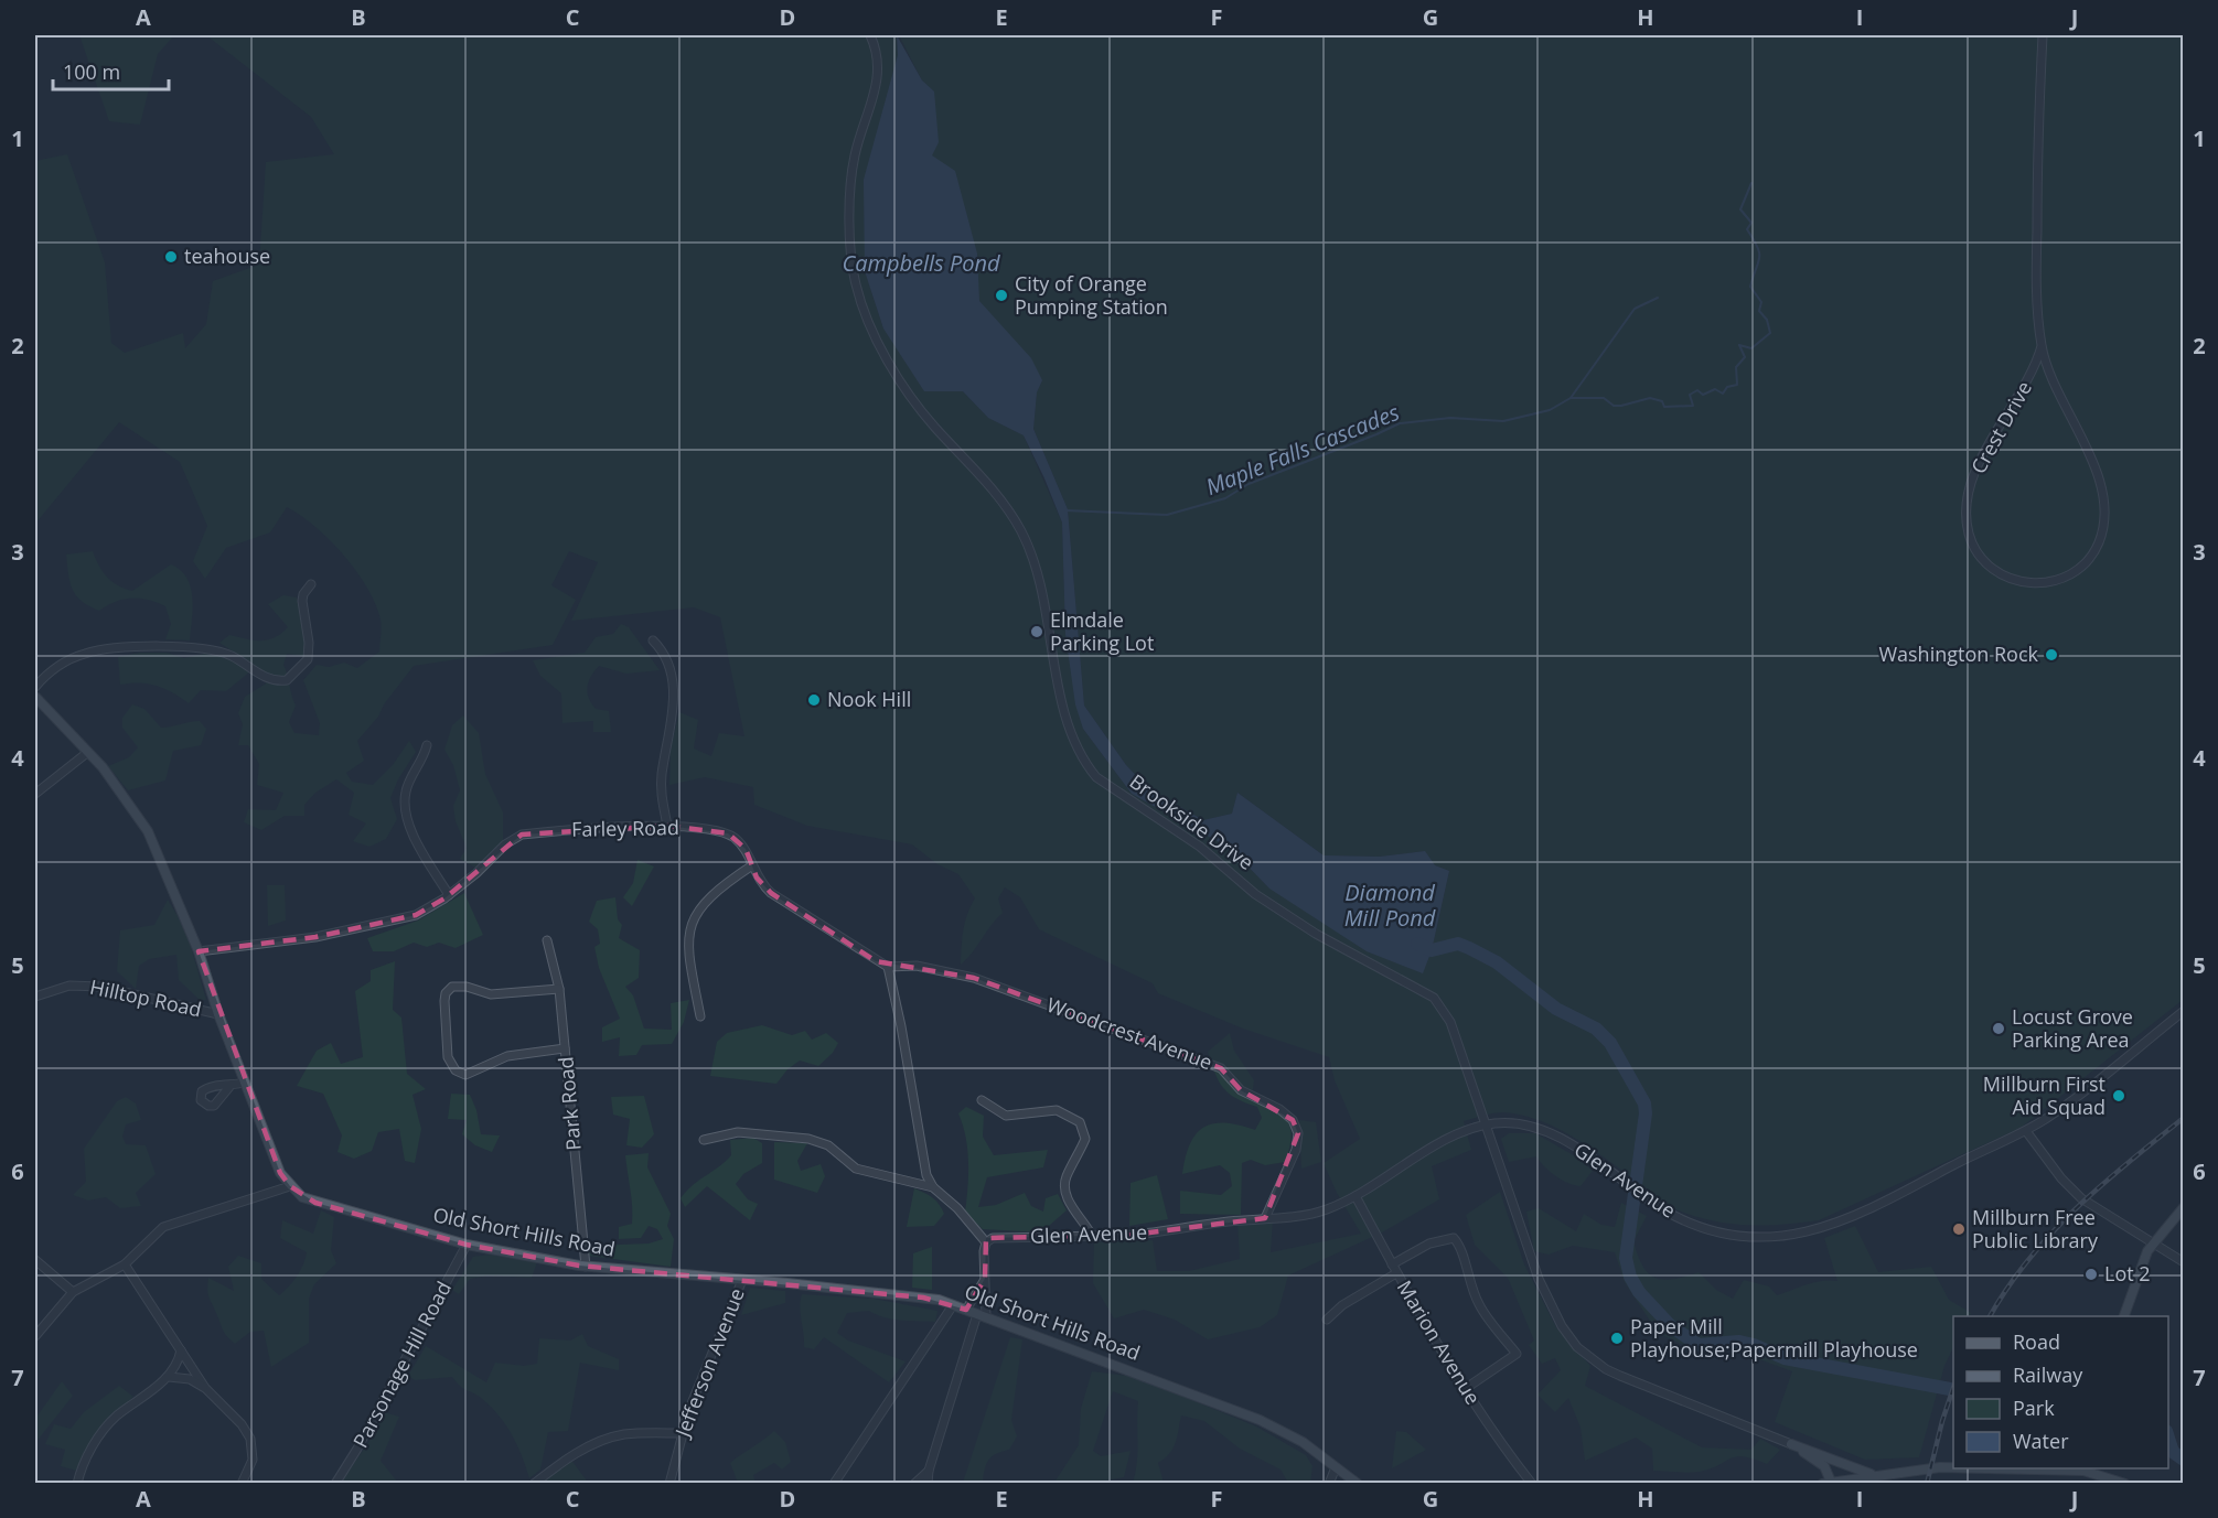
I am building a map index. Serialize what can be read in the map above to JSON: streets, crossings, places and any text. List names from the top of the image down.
{
  "streets": {
    "main road": ["Brookside Drive", "Old Short Hills Road"],
    "street": [
      "Crest Drive",
      "Farley Road",
      "Hilltop Road",
      "Woodcrest Avenue",
      "Park Road",
      "Glen Avenue",
      "Marion Avenue",
      "Jefferson Avenue",
      "Parsonage Hill Road"
    ]
  },
  "crossings": [
    ["Brookside Drive", "Glen Avenue"],
    ["Farley Road", "Woodcrest Avenue"],
    ["Woodcrest Avenue", "Glen Avenue"],
    ["Park Road", "Old Short Hills Road"],
    ["Glen Avenue", "Marion Avenue"],
    ["Old Short Hills Road", "Jefferson Avenue"],
    ["Old Short Hills Road", "Parsonage Hill Road"]
  ],
  "water": ["Campbells Pond", "Maple Falls Cascades", "Diamond Mill Pond"],
  "places": [
    "teahouse",
    "City of Orange Pumping Station",
    "Elmdale Parking Lot",
    "Washington Rock",
    "Nook Hill",
    "Locust Grove Parking Area",
    "Millburn First Aid Squad",
    "Millburn Free Public Library",
    "Lot 2",
    "Paper Mill Playhouse;Papermill Playhouse"
  ],
  "legend": [
    "Road",
    "Railway",
    "Park",
    "Water"
  ],
  "scale_bar": "100 m",
  "grid": {
    "columns": [
      "A",
      "B",
      "C",
      "D",
      "E",
      "F",
      "G",
      "H",
      "I",
      "J"
    ],
    "rows": [
      "1",
      "2",
      "3",
      "4",
      "5",
      "6",
      "7"
    ]
  }
}
